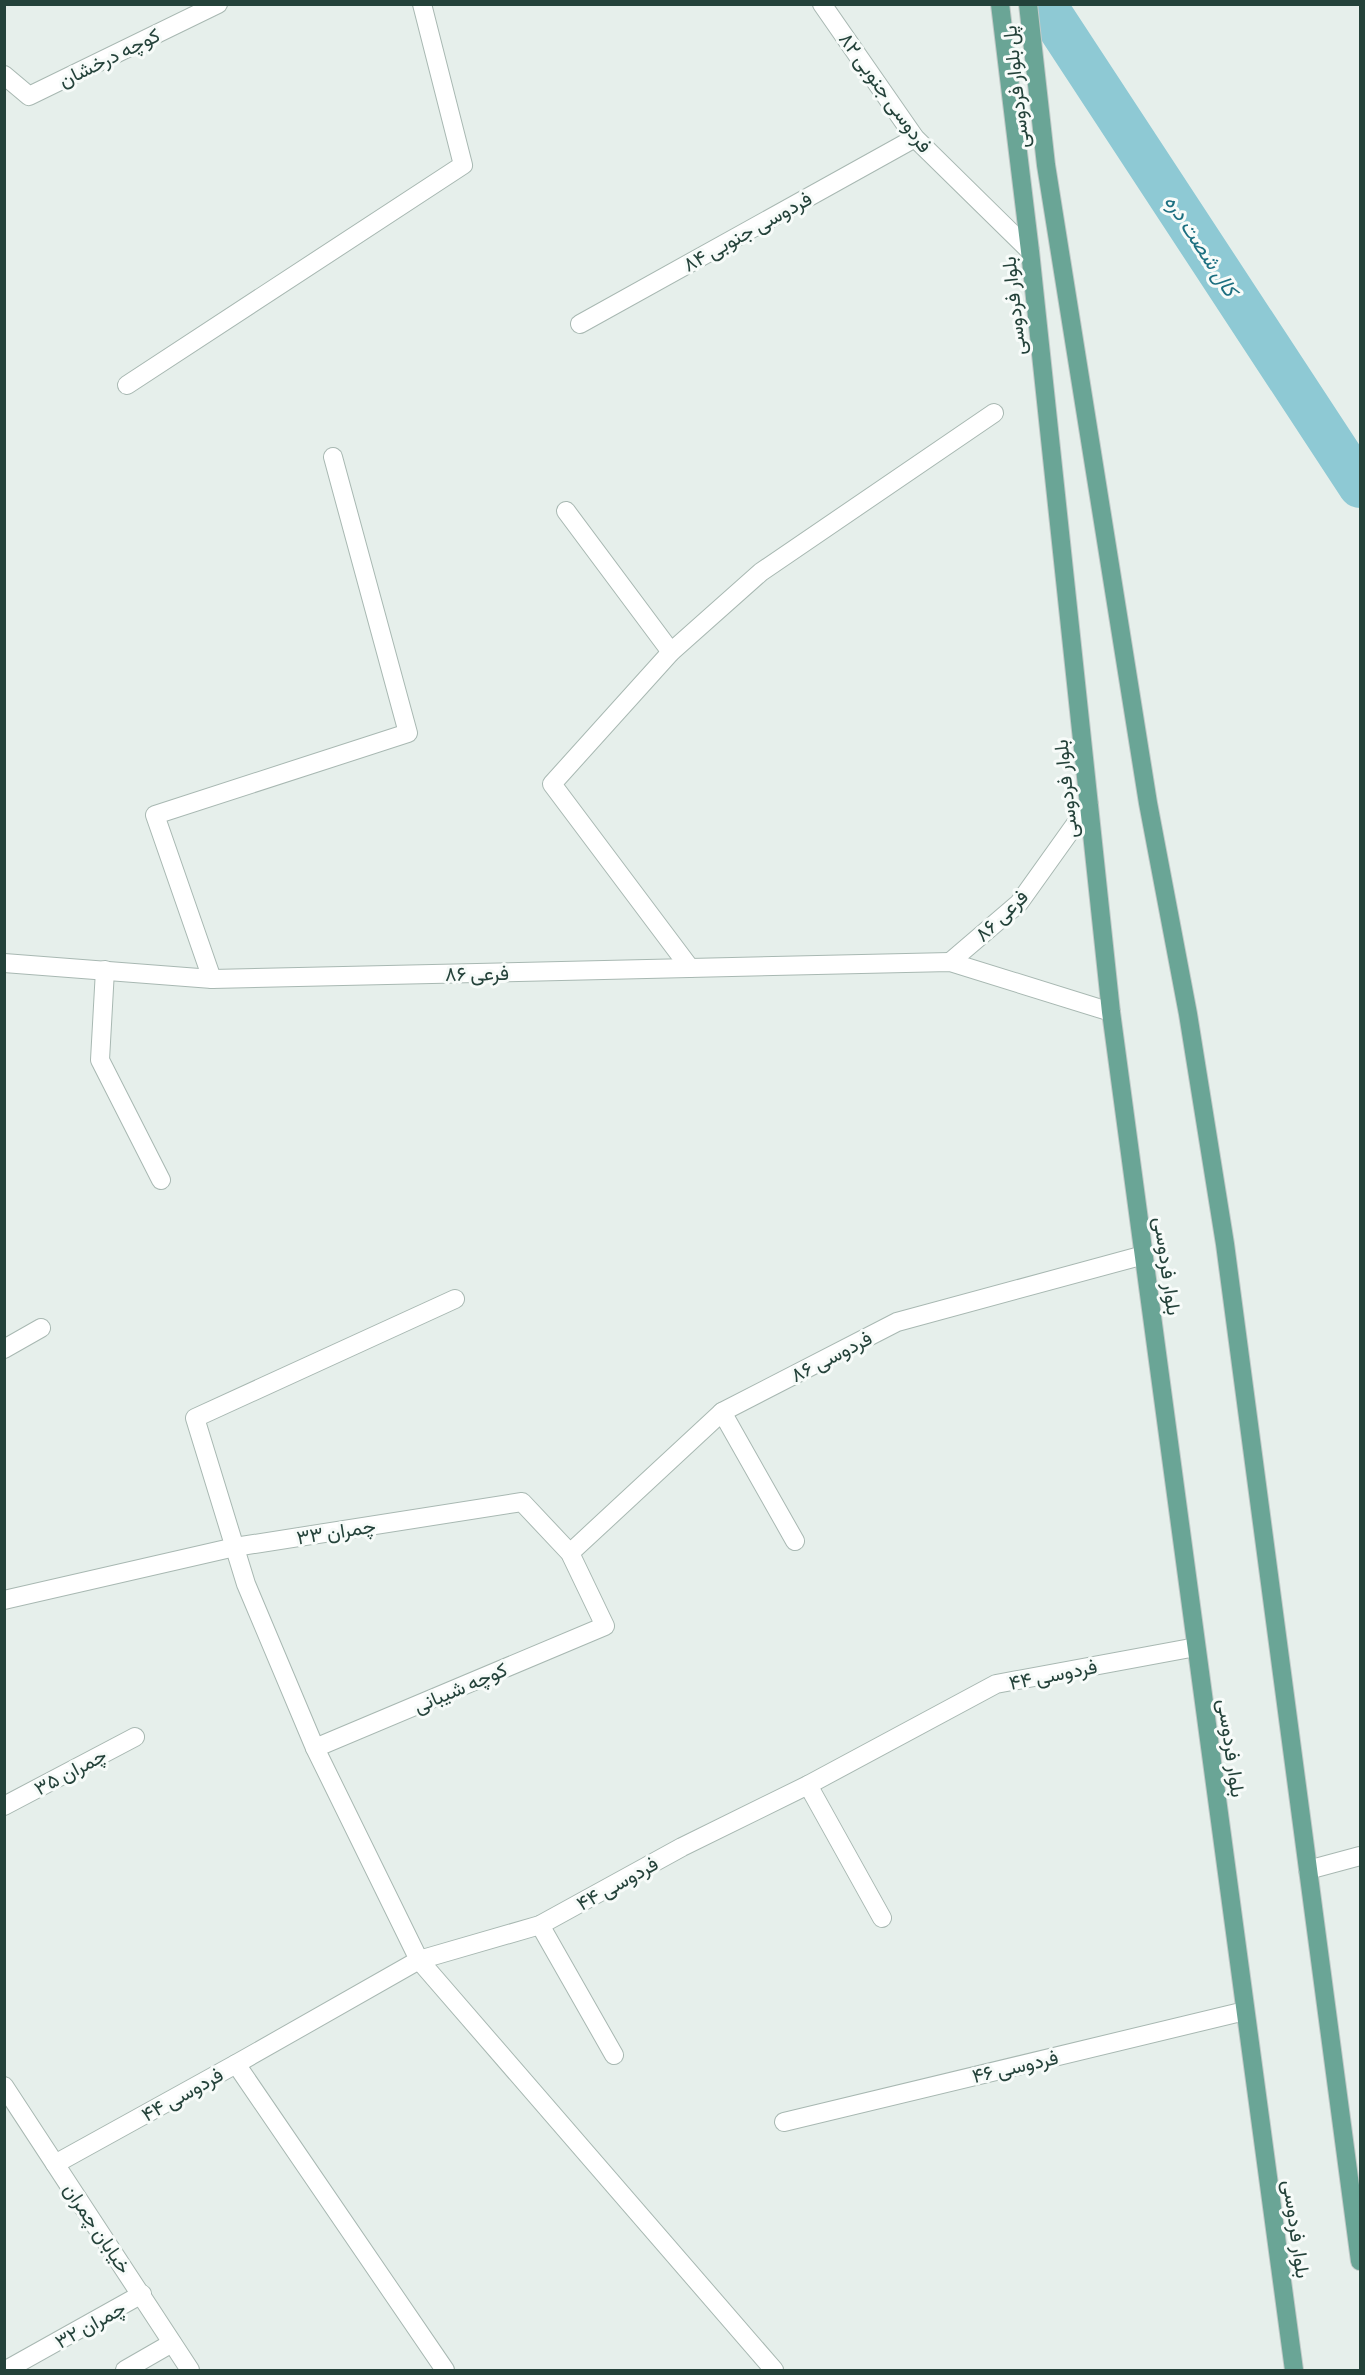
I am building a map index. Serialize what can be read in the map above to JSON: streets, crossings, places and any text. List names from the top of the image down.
{
  "streets": {
    "main road": ["پل بلوار فردوسی", "بلوار فردوسی"],
    "street": [
      "کوچه درخشان",
      "فردوسی جنوبی ۸۲",
      "فردوسی جنوبی ۸۴",
      "فرعی ۸۶",
      "فردوسی ۸۶",
      "چمران ۳۳",
      "فردوسی ۴۴",
      "کوچه شیبانی",
      "چمران ۳۵",
      "فردوسی ۴۶",
      "خیابان چمران",
      "چمران ۳۲"
    ]
  },
  "crossings": [
    ["پل بلوار فردوسی", "بلوار فردوسی"],
    ["فردوسی جنوبی ۸۲", "فردوسی جنوبی ۸۴"],
    ["فردوسی جنوبی ۸۲", "بلوار فردوسی"],
    ["بلوار فردوسی", "فرعی ۸۶"],
    ["بلوار فردوسی", "فردوسی ۸۶"],
    ["بلوار فردوسی", "فردوسی ۴۴"],
    ["بلوار فردوسی", "فردوسی ۴۶"],
    ["فردوسی ۸۶", "چمران ۳۳"],
    ["چمران ۳۳", "کوچه شیبانی"],
    ["فردوسی ۴۴", "خیابان چمران"],
    ["خیابان چمران", "چمران ۳۲"]
  ],
  "water": ["کال شصت دره"]
}
